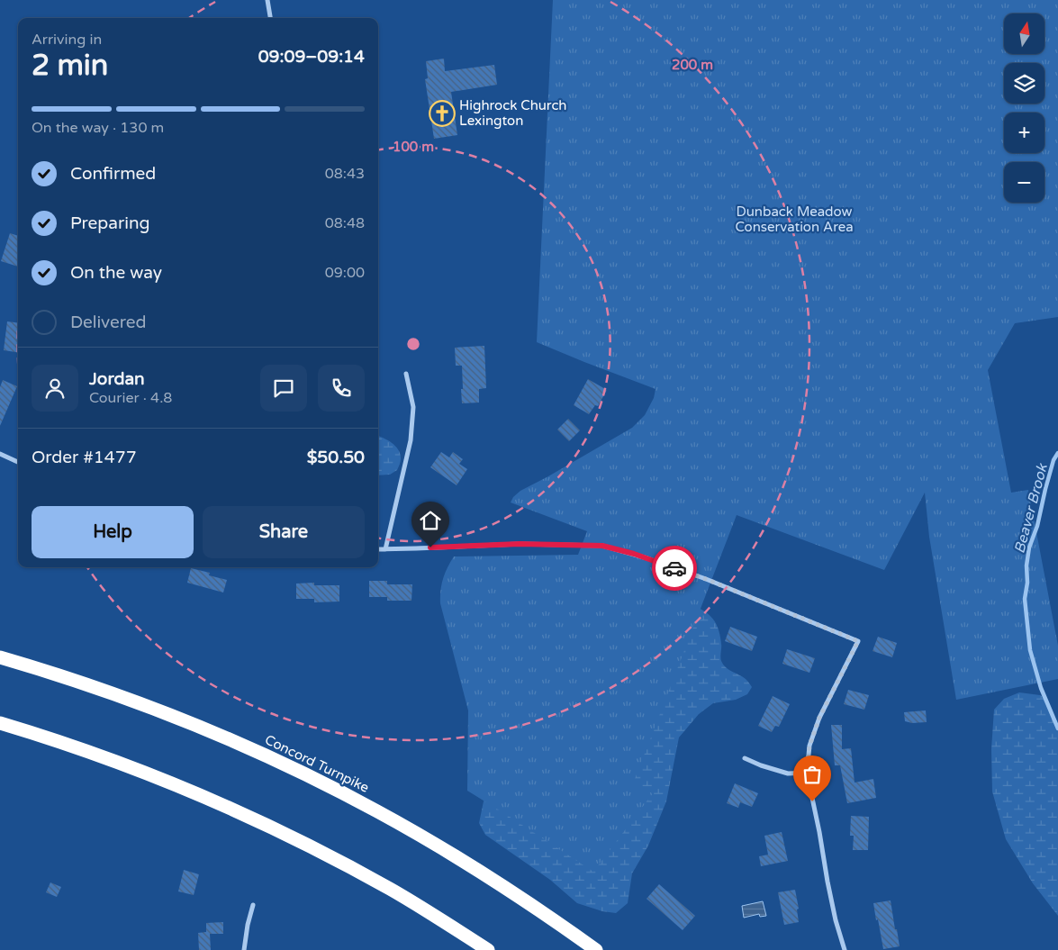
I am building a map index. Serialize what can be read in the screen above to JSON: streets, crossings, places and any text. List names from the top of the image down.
{
  "streets": {
    "highway": ["Concord Turnpike"]
  },
  "water": ["Beaver Brook"],
  "parks": ["Dunback Meadow Conservation Area"],
  "places": {
    "church": ["Highrock Church Lexington"]
  },
  "north": "top",
  "page": {
    "map_buttons": ["+", "−"],
    "heading": ["2 min", "Arriving in", "09:09–09:14"],
    "panel": [
      "Jordan",
      "Courier · 4.8",
      "Order #1477",
      "$50.50"
    ],
    "bar": "On the way · 130 m",
    "list": [
      ["Confirmed", "08:43"],
      ["Preparing", "08:48"],
      ["On the way", "09:00"],
      "Delivered"
    ],
    "buttons": ["Help", "Share"]
  },
  "rings": ["200 m", "100 m"]
}
